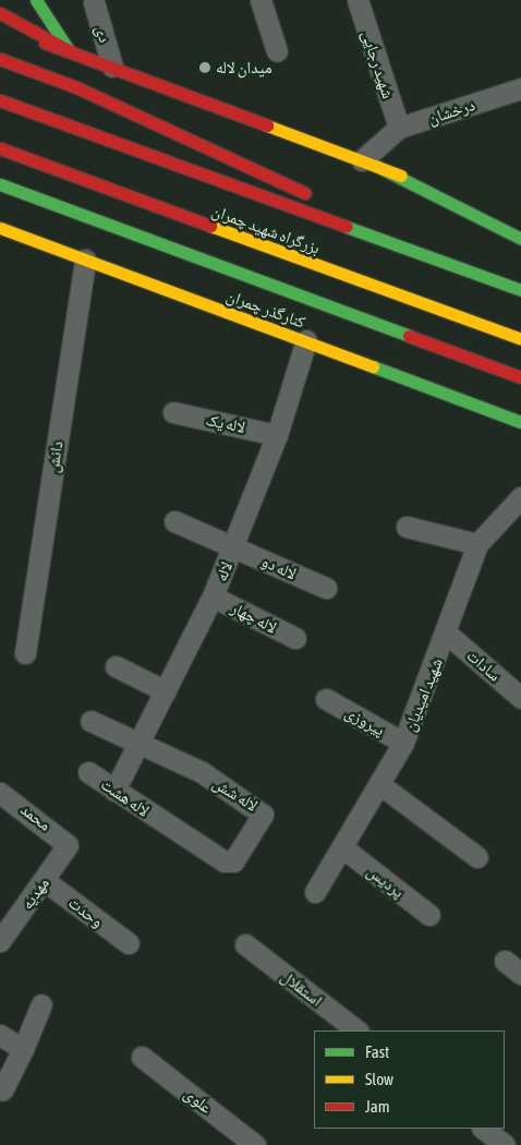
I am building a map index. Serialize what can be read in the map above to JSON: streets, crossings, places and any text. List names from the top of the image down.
{
  "streets": {
    "main road": ["بزرگراه شهید چمران", "کنارگذر چمران"],
    "street": [
      "دی",
      "شهید رجایی",
      "درخشان",
      "لاله یک",
      "دانش",
      "لاله دو",
      "لاله",
      "لاله چهار",
      "سادات",
      "شهید امیدیان",
      "پیروزی",
      "لاله شش",
      "لاله هشت",
      "محمد",
      "پردیس",
      "مهدیه",
      "وحدت",
      "استقلال",
      "علوی"
    ]
  },
  "crossings": [
    ["شهید رجایی", "درخشان"],
    ["کنارگذر چمران", "دانش"],
    ["کنارگذر چمران", "لاله"],
    ["لاله یک", "لاله"],
    ["لاله دو", "لاله"],
    ["لاله", "لاله چهار"],
    ["لاله", "لاله شش"],
    ["لاله", "لاله هشت"],
    ["سادات", "شهید امیدیان"],
    ["شهید امیدیان", "پیروزی"],
    ["شهید امیدیان", "پردیس"],
    ["لاله شش", "لاله هشت"],
    ["محمد", "مهدیه"],
    ["مهدیه", "وحدت"]
  ],
  "places": ["میدان لاله"],
  "legend": ["Fast", "Slow", "Jam"]
}
